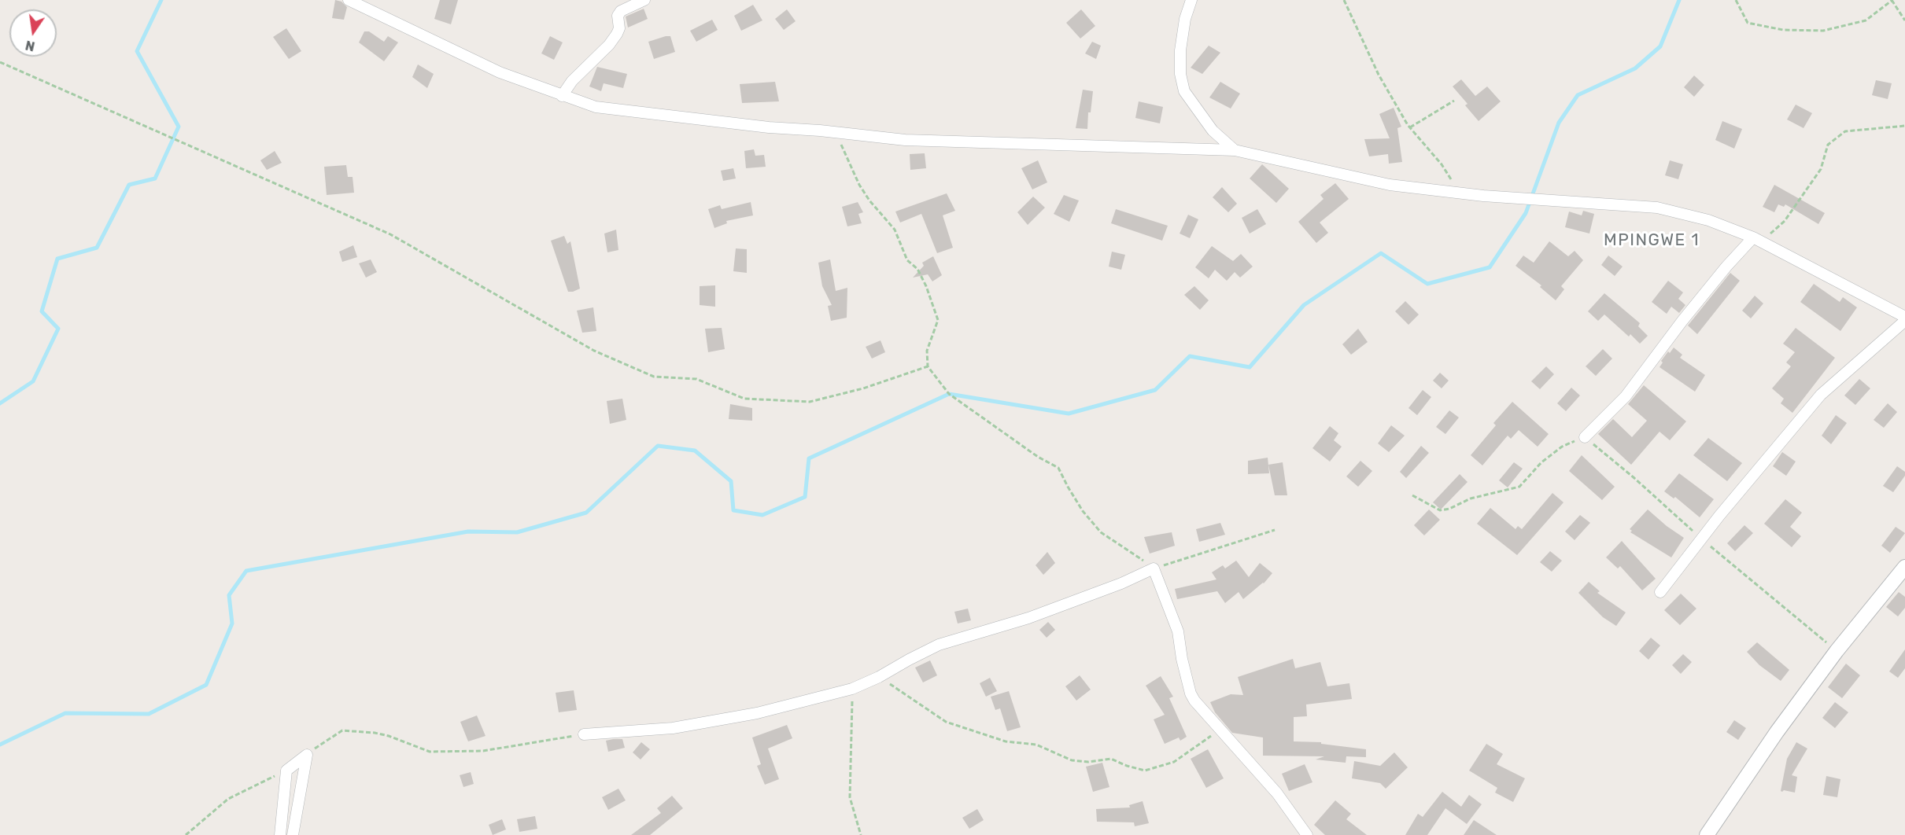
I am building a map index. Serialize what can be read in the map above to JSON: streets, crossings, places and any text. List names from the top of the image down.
{
  "districts": ["MPINGWE 1"],
  "north": "bottom"
}
